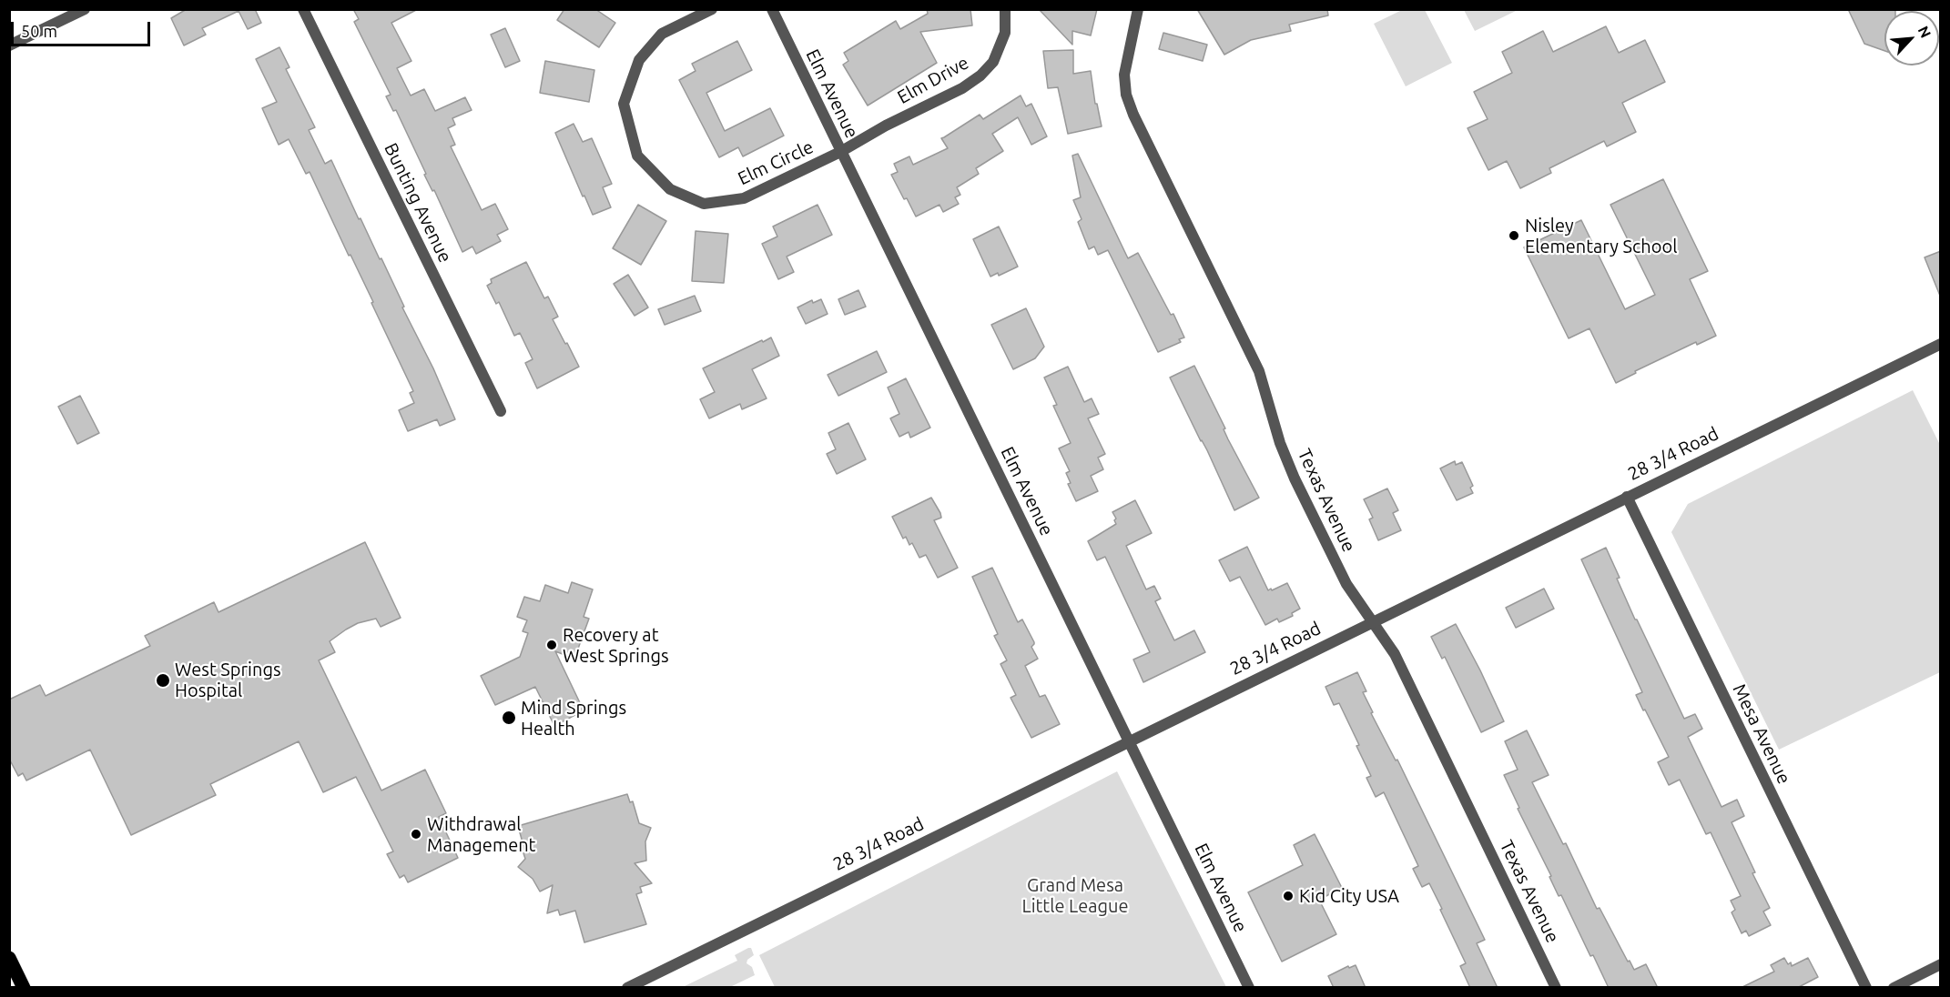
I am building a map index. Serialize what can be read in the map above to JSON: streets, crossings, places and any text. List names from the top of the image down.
{
  "streets": {
    "street": [
      "Elm Drive",
      "Elm Avenue",
      "Elm Circle",
      "Bunting Avenue",
      "28 3/4 Road",
      "Texas Avenue",
      "Mesa Avenue"
    ]
  },
  "crossings": [
    ["Elm Drive", "Elm Avenue"],
    ["Elm Drive", "Elm Circle"],
    ["Elm Avenue", "Elm Circle"],
    ["Elm Avenue", "28 3/4 Road"],
    ["28 3/4 Road", "Texas Avenue"],
    ["28 3/4 Road", "Mesa Avenue"]
  ],
  "parks": ["Grand Mesa Little League"],
  "places": [
    "Nisley Elementary School",
    "Recovery at West Springs",
    "West Springs Hospital",
    "Mind Springs Health",
    "Withdrawal Management",
    "Kid City USA"
  ],
  "scale_bar": "50 m",
  "north": "top right"
}
